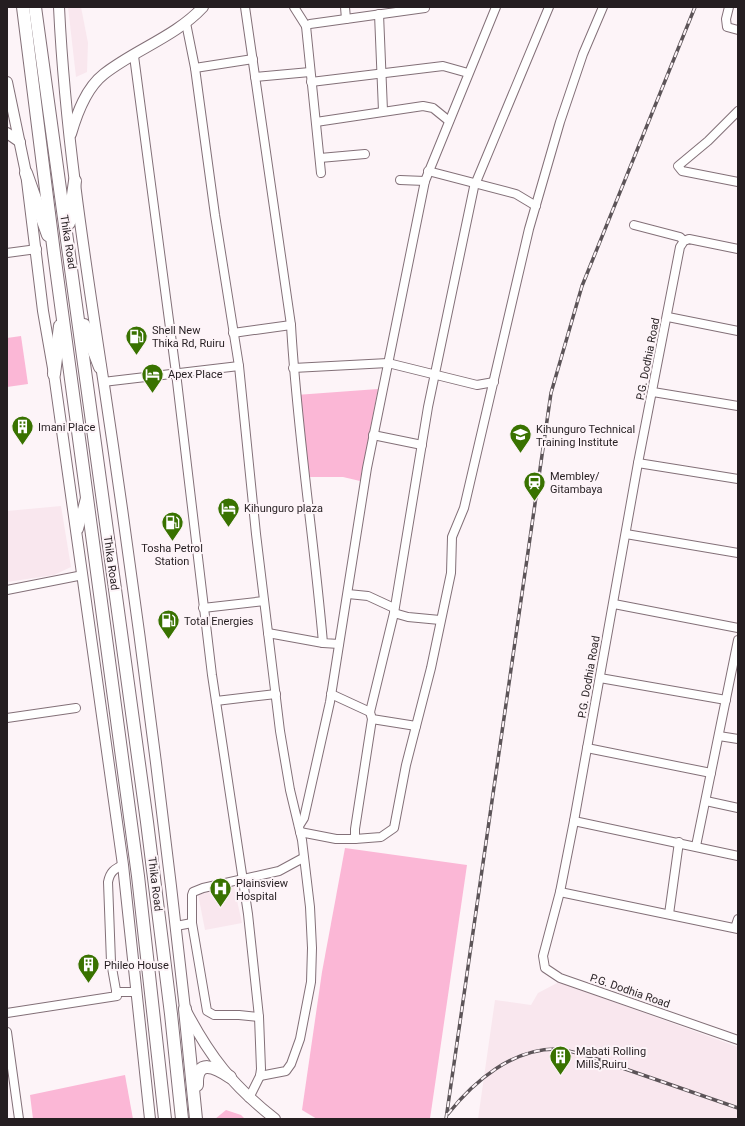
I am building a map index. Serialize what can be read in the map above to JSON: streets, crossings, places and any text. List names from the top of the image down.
{
  "streets": {
    "highway": ["Thika Road"],
    "street": ["P.G. Dodhia Road"]
  },
  "places": {
    "fuel station": ["Shell New Thika Rd, Ruiru", "Tosha Petrol Station", "Total Energies"],
    "hotel": ["Apex Place", "Kihunguro plaza"],
    "building": ["Imani Place", "Phileo House", "Mabati Rolling Mills,Ruiru"],
    "school or university": ["Kihunguro Technical Training Institute"],
    "station": ["Membley/ Gitambaya"],
    "hospital": ["Plainsview Hospital"]
  }
}
